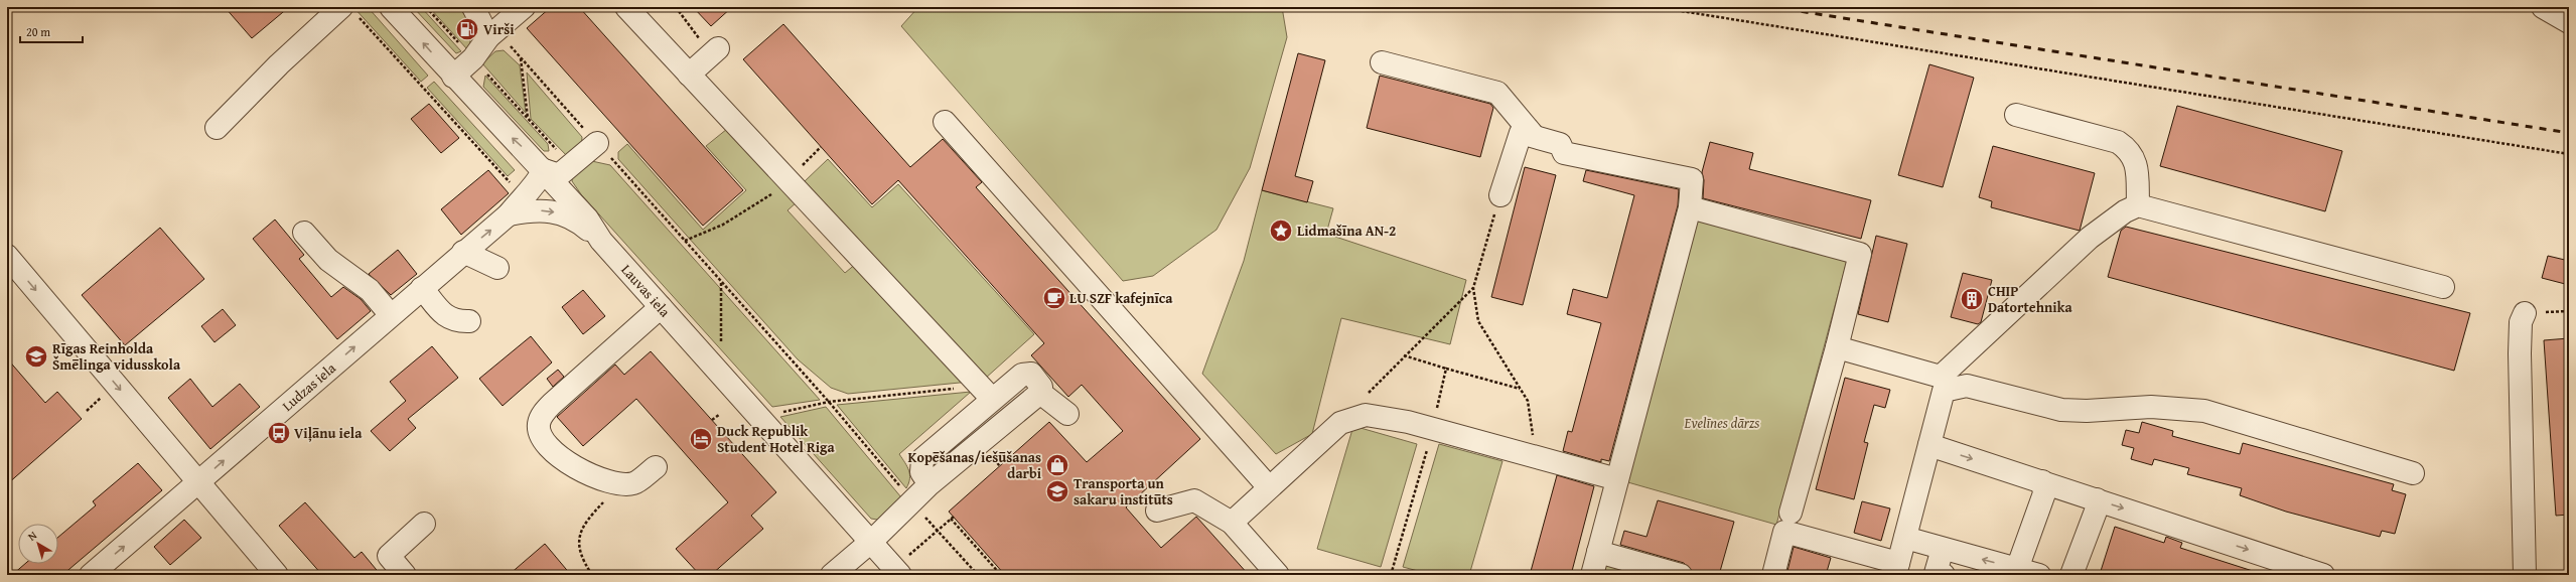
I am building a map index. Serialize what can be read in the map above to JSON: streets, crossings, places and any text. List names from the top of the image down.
{
  "streets": {
    "street": ["Lauvas iela", "Ludzas iela"]
  },
  "crossings": [
    ["Lauvas iela", "Ludzas iela"]
  ],
  "one_way": ["Ludzas iela"],
  "parks": ["Evelīnes dārzs"],
  "places": {
    "fuel station": ["Virši"],
    "place": ["Lidmašīna AN-2"],
    "cafe": ["LU SZF kafejnīca"],
    "building": ["CHIP Datortehnika"],
    "school or university": ["Rīgas Reinholda Šmēlinga vidusskola", "Transporta un sakaru institūts"],
    "bus stop": ["Viļānu iela"],
    "hotel": ["Duck Republik Student Hotel Riga"],
    "shop": ["Kopēšanas/iešūšanas darbi"]
  },
  "scale_bar": "20 m",
  "north": "top left"
}
